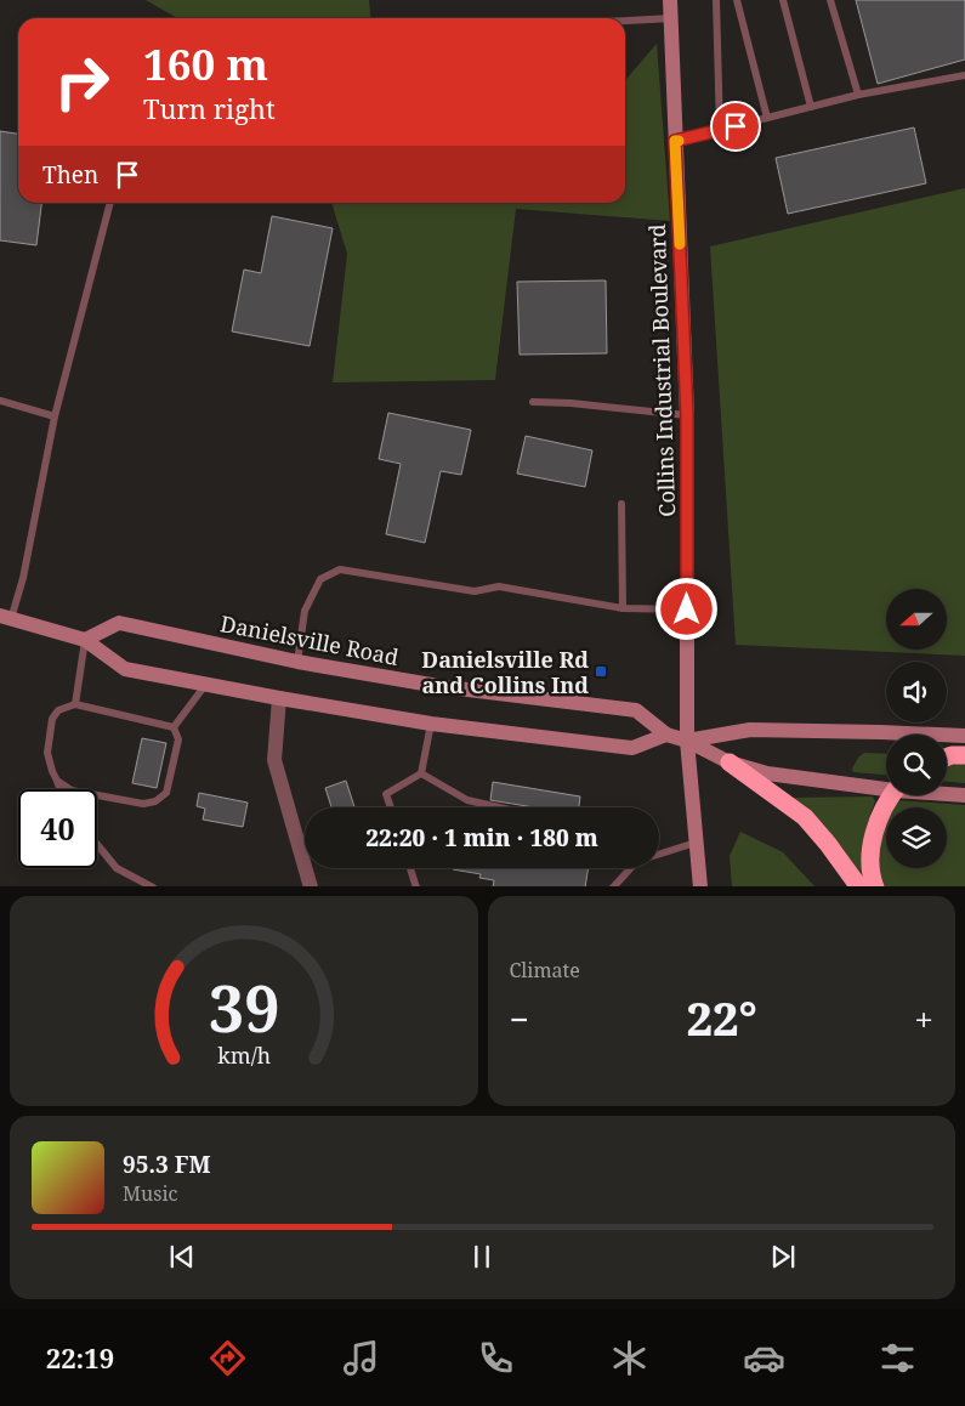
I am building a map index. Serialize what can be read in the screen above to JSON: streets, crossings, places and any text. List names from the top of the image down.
{
  "streets": {
    "main road": ["Collins Industrial Boulevard", "Danielsville Road"]
  },
  "crossings": [
    ["Collins Industrial Boulevard", "Danielsville Road"]
  ],
  "places": {
    "transit": ["Danielsville Rd and Collins Ind"]
  },
  "north": "left",
  "page": {
    "turn": ["160 m", "Turn right"],
    "then": "Then",
    "limit": "40",
    "trip": "22:20 · 1 min · 180 m",
    "tile": "Climate",
    "heat": ["−", "22°", "+"],
    "song": ["95.3 FM", "Music"],
    "tabs": "22:19",
    "gauge": ["39", "km/h"]
  }
}
